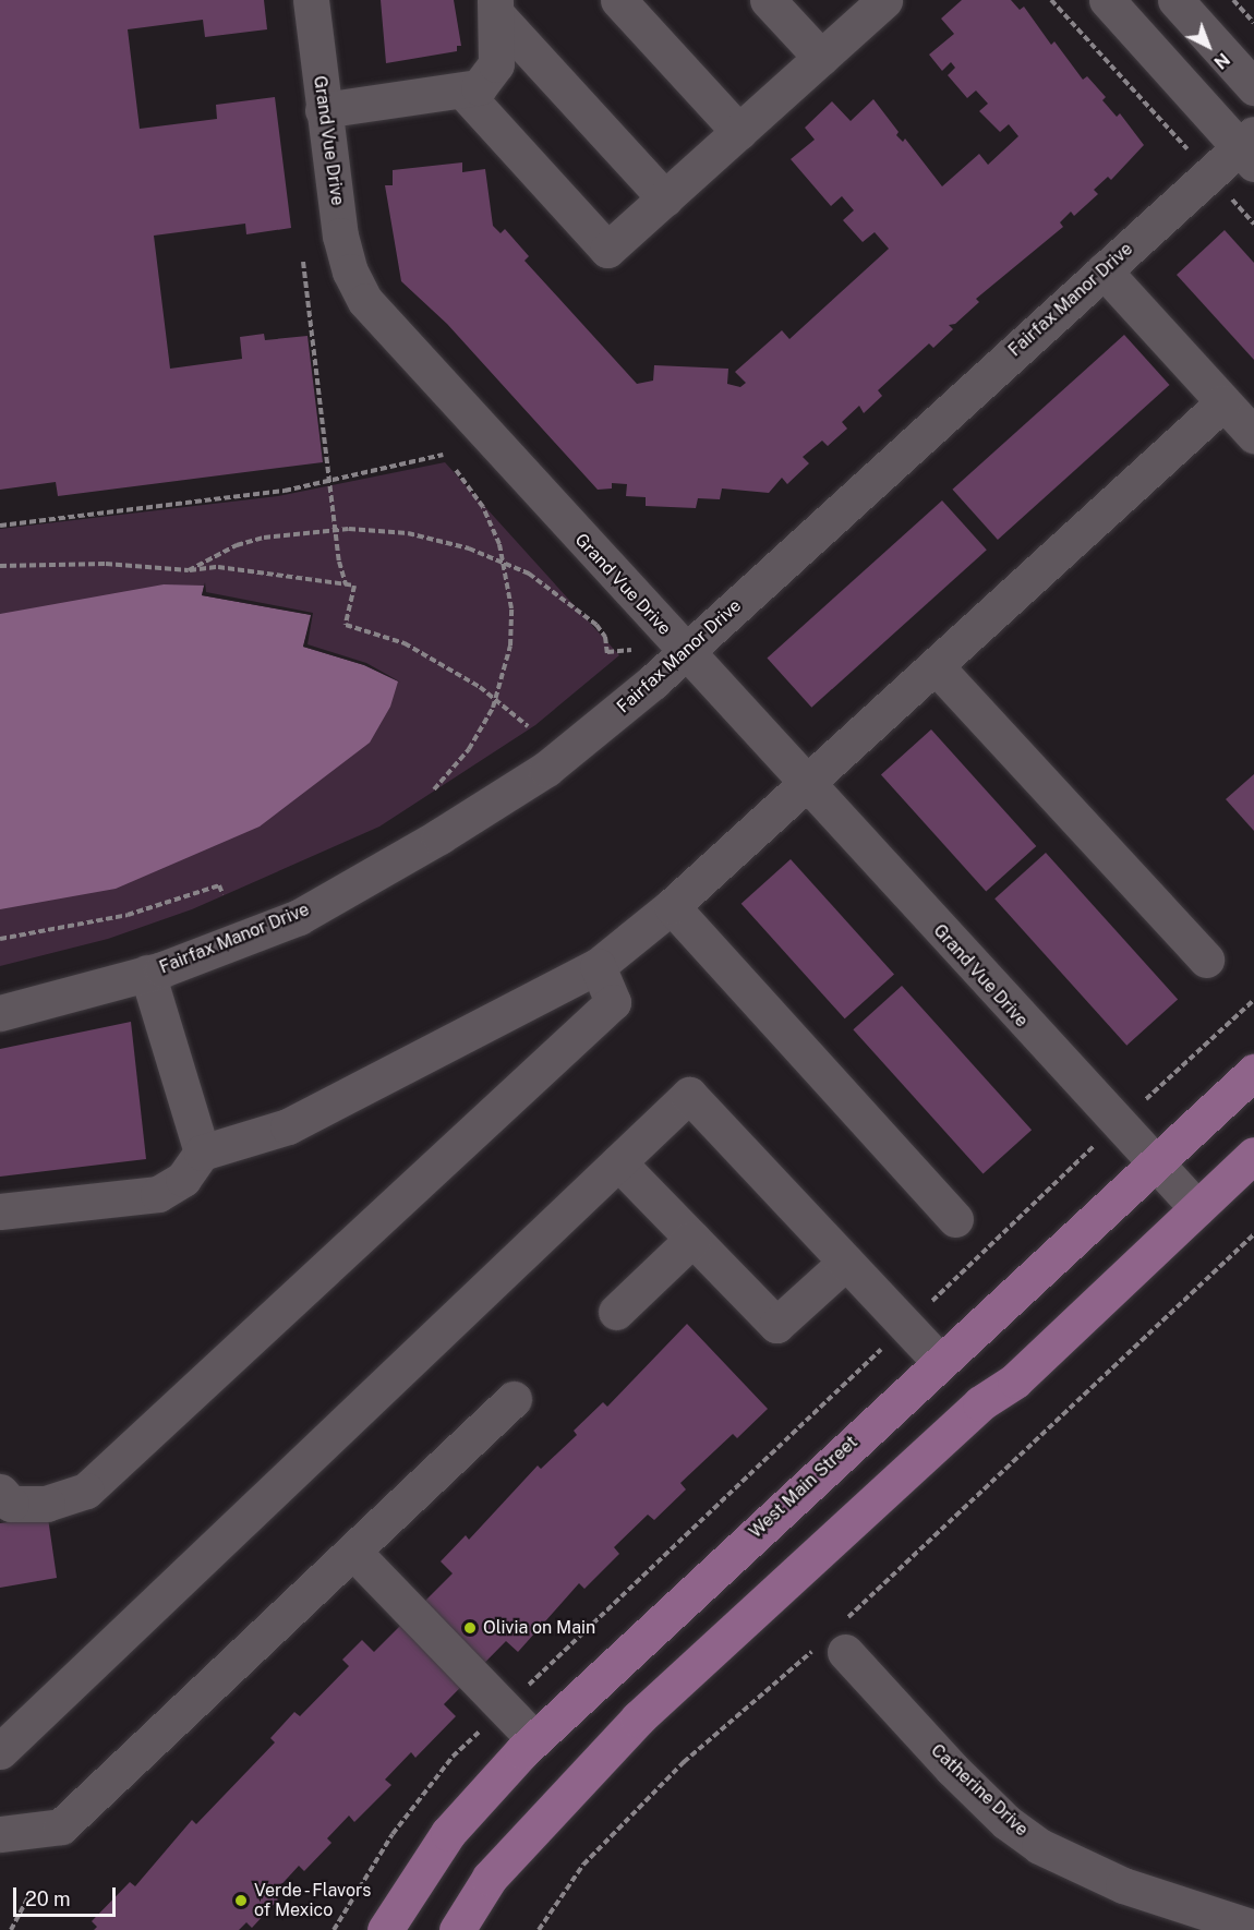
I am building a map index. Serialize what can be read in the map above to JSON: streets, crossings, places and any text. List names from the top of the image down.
{
  "streets": {
    "main road": ["West Main Street"],
    "street": ["Grand Vue Drive", "Fairfax Manor Drive", "Catherine Drive"]
  },
  "crossings": [
    ["Grand Vue Drive", "Fairfax Manor Drive"],
    ["Grand Vue Drive", "West Main Street"]
  ],
  "places": ["Olivia on Main", "Verde - Flavors of Mexico"],
  "scale_bar": "20 m",
  "north": "bottom right"
}
